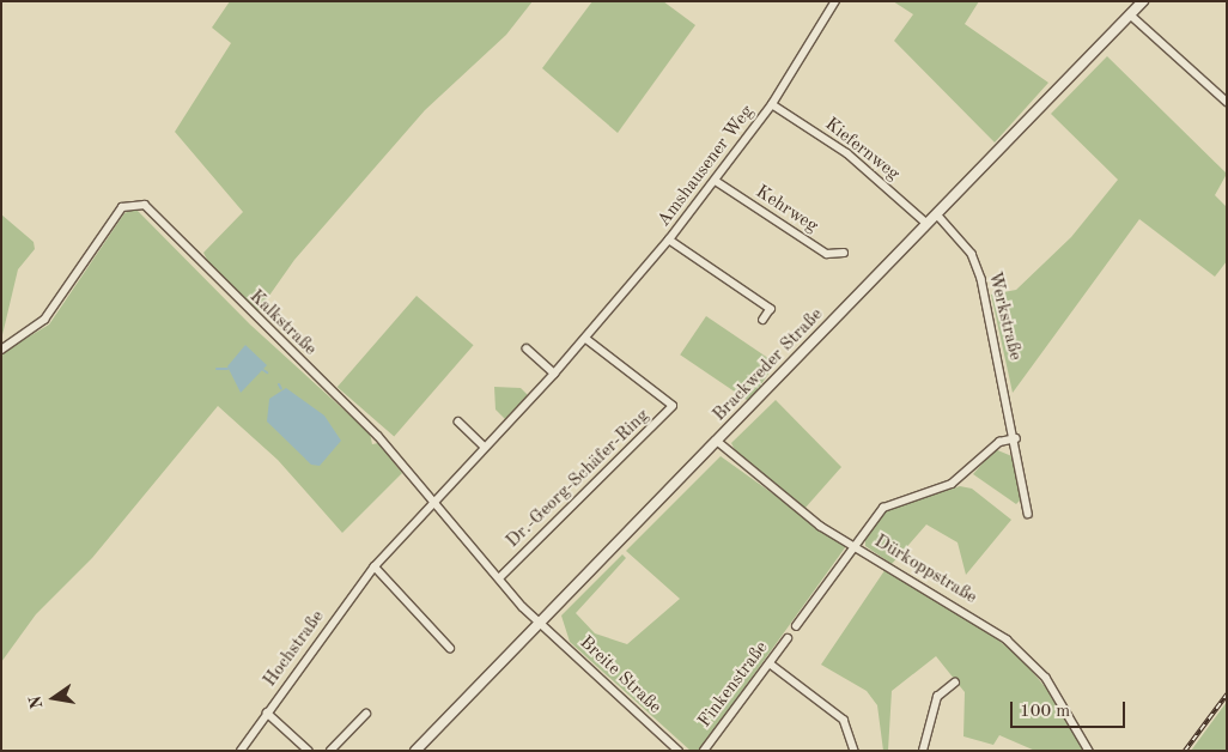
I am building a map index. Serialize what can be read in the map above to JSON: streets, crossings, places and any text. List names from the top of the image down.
{
  "streets": {
    "street": [
      "Kiefernweg",
      "Amshausener Weg",
      "Kehrweg",
      "Werkstraße",
      "Kalkstraße",
      "Brackweder Straße",
      "Dr.-Georg-Schäfer-Ring",
      "Dürkoppstraße",
      "Hochstraße",
      "Breite Straße",
      "Finkenstraße"
    ]
  },
  "crossings": [
    ["Kiefernweg", "Amshausener Weg"],
    ["Kiefernweg", "Brackweder Straße"],
    ["Amshausener Weg", "Kehrweg"],
    ["Amshausener Weg", "Dr.-Georg-Schäfer-Ring"],
    ["Werkstraße", "Brackweder Straße"],
    ["Kalkstraße", "Brackweder Straße"],
    ["Kalkstraße", "Dr.-Georg-Schäfer-Ring"],
    ["Kalkstraße", "Hochstraße"],
    ["Kalkstraße", "Breite Straße"],
    ["Brackweder Straße", "Dürkoppstraße"],
    ["Brackweder Straße", "Breite Straße"]
  ],
  "scale_bar": "100 m",
  "north": "left"
}
